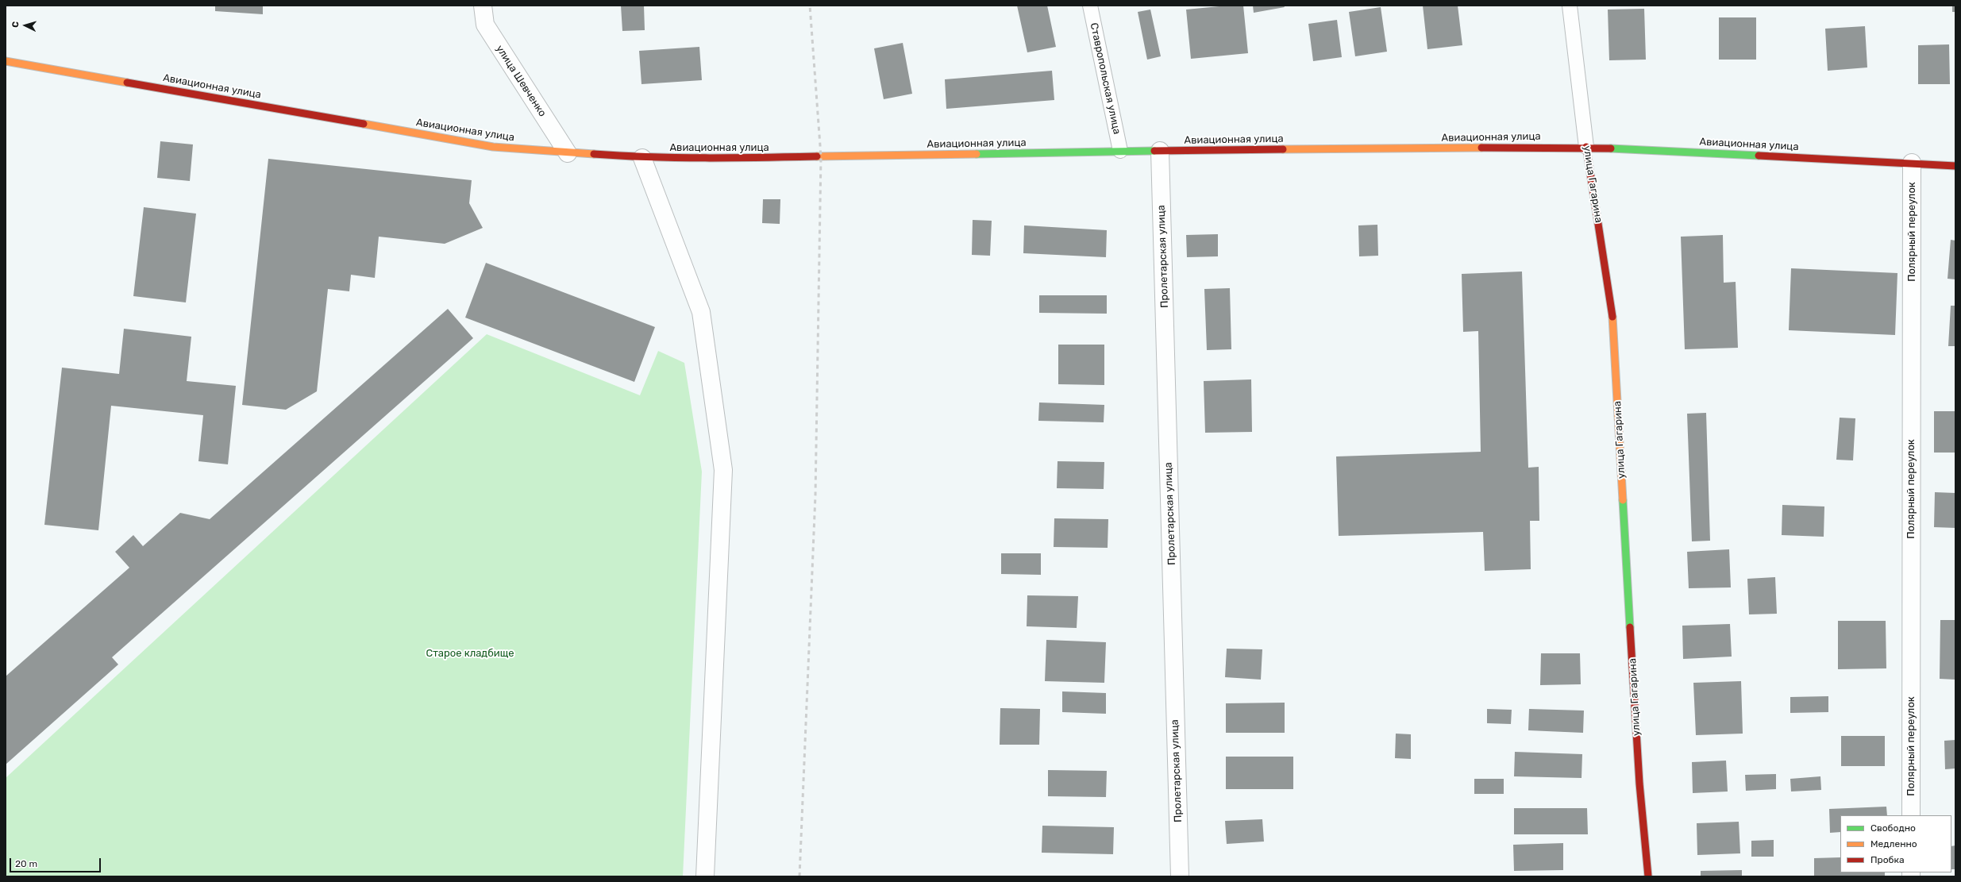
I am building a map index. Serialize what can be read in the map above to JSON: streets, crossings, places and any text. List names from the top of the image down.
{
  "streets": {
    "main road": ["Авиационная улица", "улица Гагарина"],
    "street": ["улица Шевченко", "Полярный переулок", "Пролетарская улица"],
    "lane": ["Ставропольская улица"]
  },
  "crossings": [
    ["Ставропольская улица", "Авиационная улица"],
    ["улица Шевченко", "Авиационная улица"],
    ["Авиационная улица", "улица Гагарина"],
    ["Авиационная улица", "Полярный переулок"],
    ["Авиационная улица", "Пролетарская улица"]
  ],
  "parks": ["Старое кладбище"],
  "legend": ["Свободно", "Медленно", "Пробка"],
  "scale_bar": "20 m",
  "north": "left"
}
